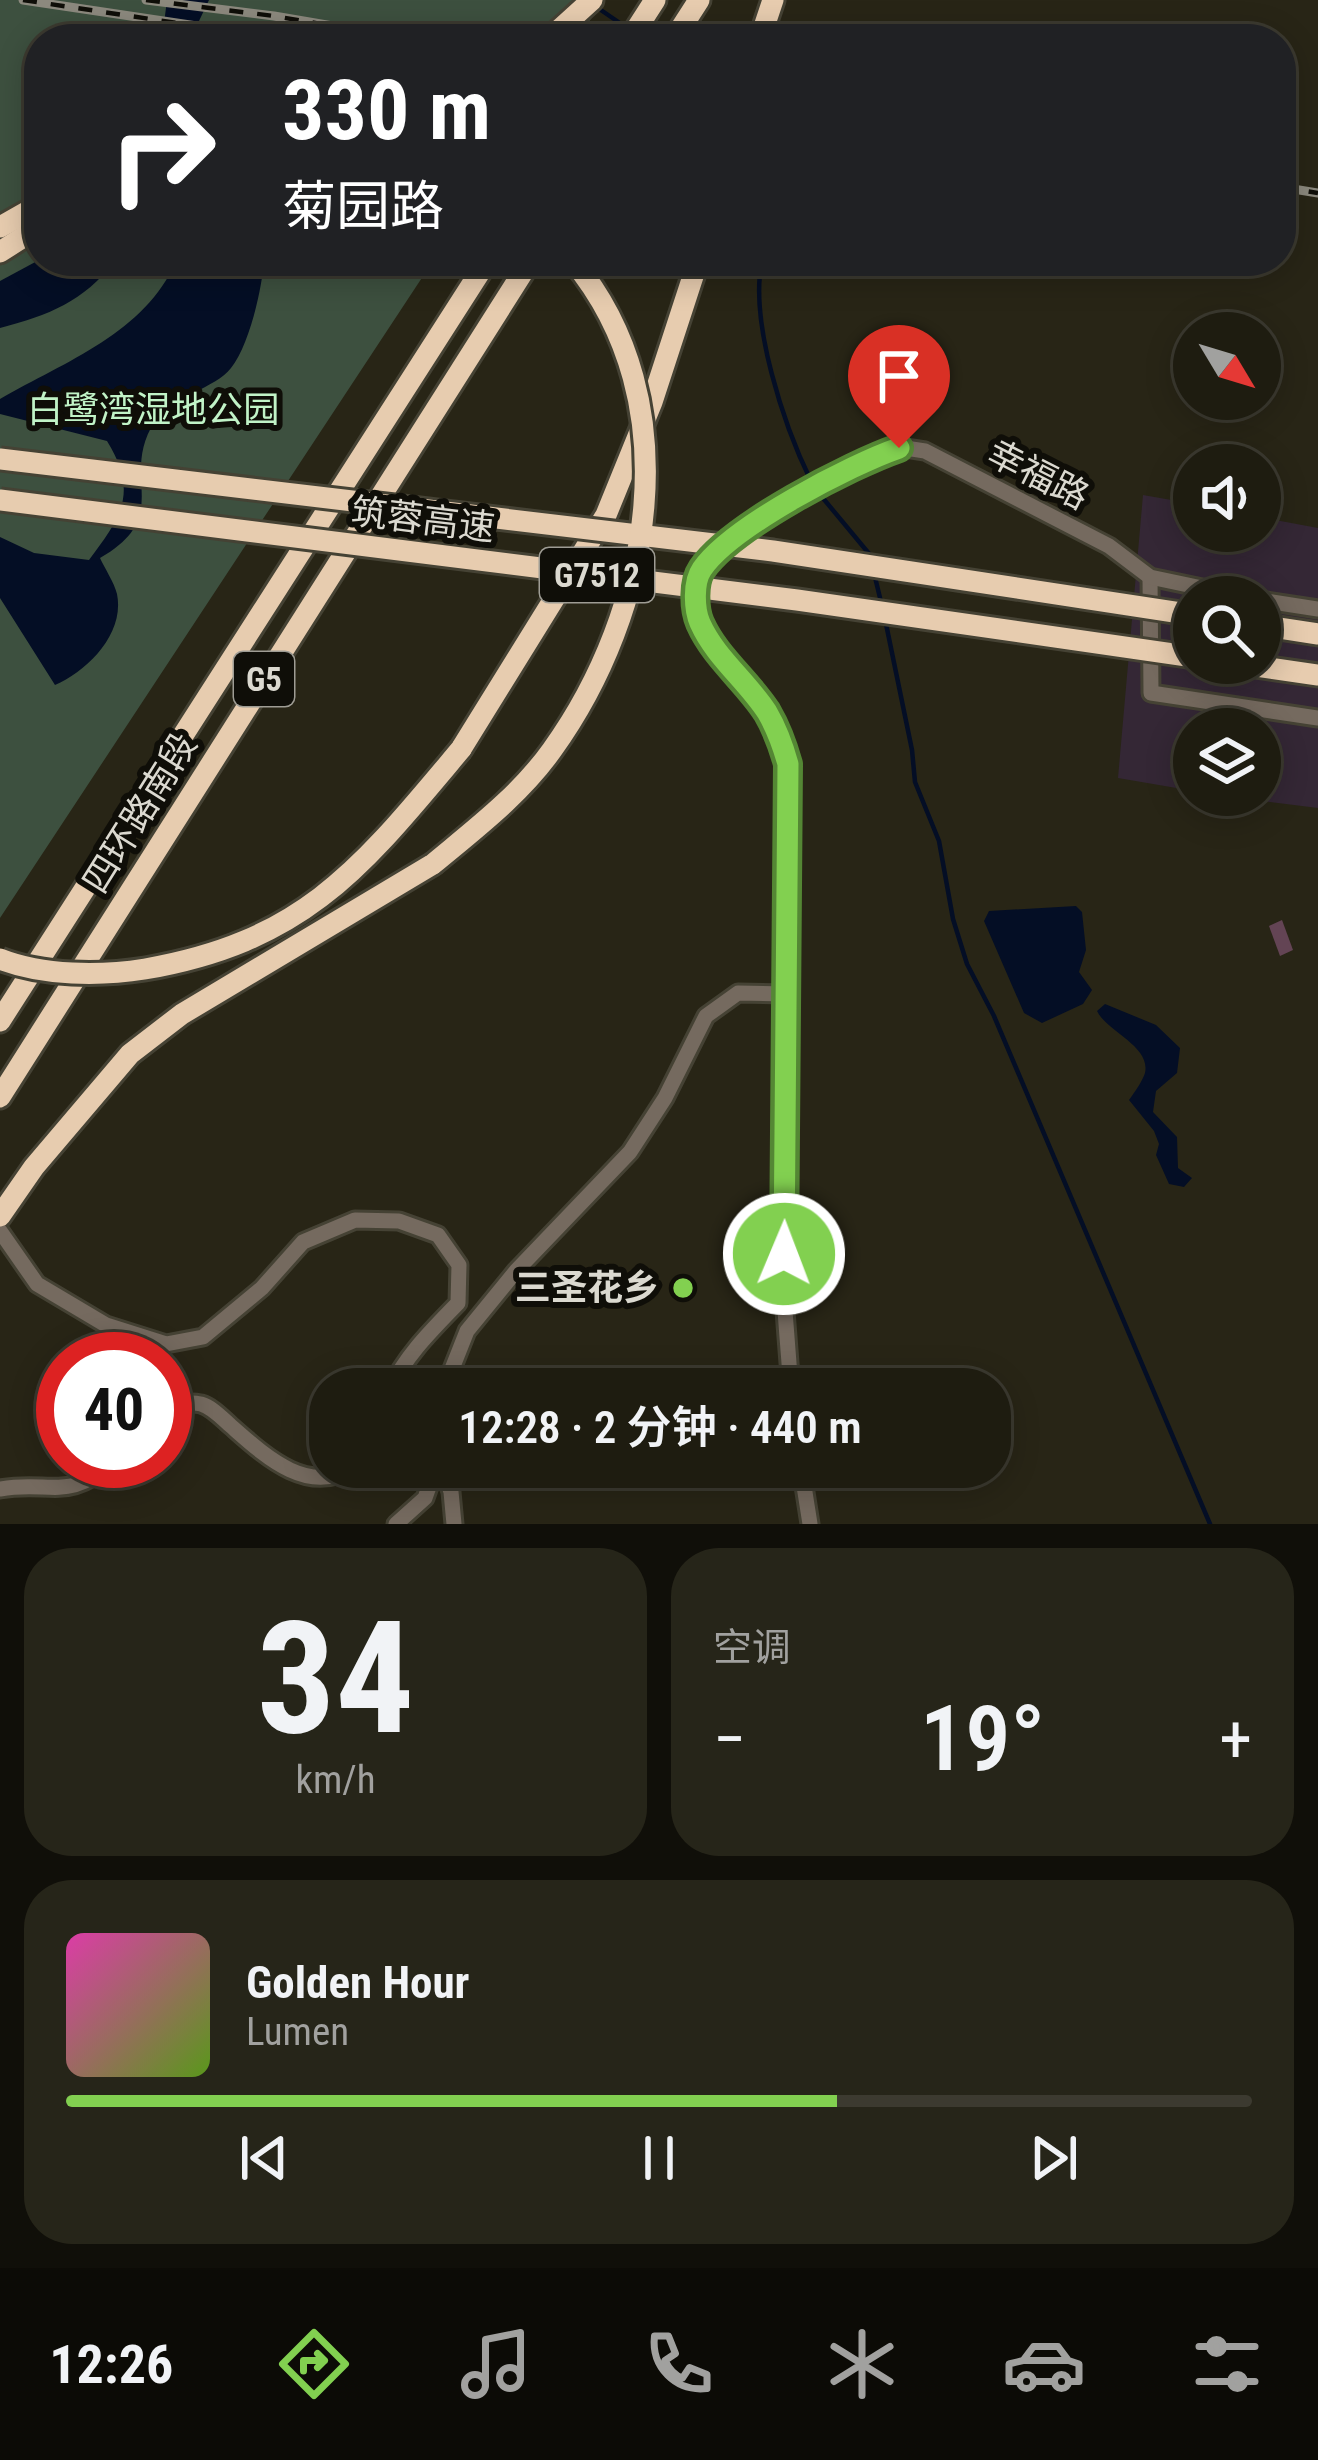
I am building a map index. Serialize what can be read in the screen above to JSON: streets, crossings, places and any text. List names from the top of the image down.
{
  "streets": {
    "highway": [
      "筑蓉高速",
      "G7512",
      "G5",
      "四环路南段"
    ],
    "street": ["幸福路"]
  },
  "parks": ["白鹭湾湿地公园"],
  "places": ["三圣花乡"],
  "north": "bottom right",
  "page": {
    "turn": ["330 m", "菊园路"],
    "limit": "40",
    "trip": "12:28 · 2 分钟 · 440 m",
    "tile": [
      ["34", "km/h"],
      "空调"
    ],
    "heat": ["−", "19°", "+"],
    "song": ["Golden Hour", "Lumen"],
    "tabs": "12:26"
  }
}
